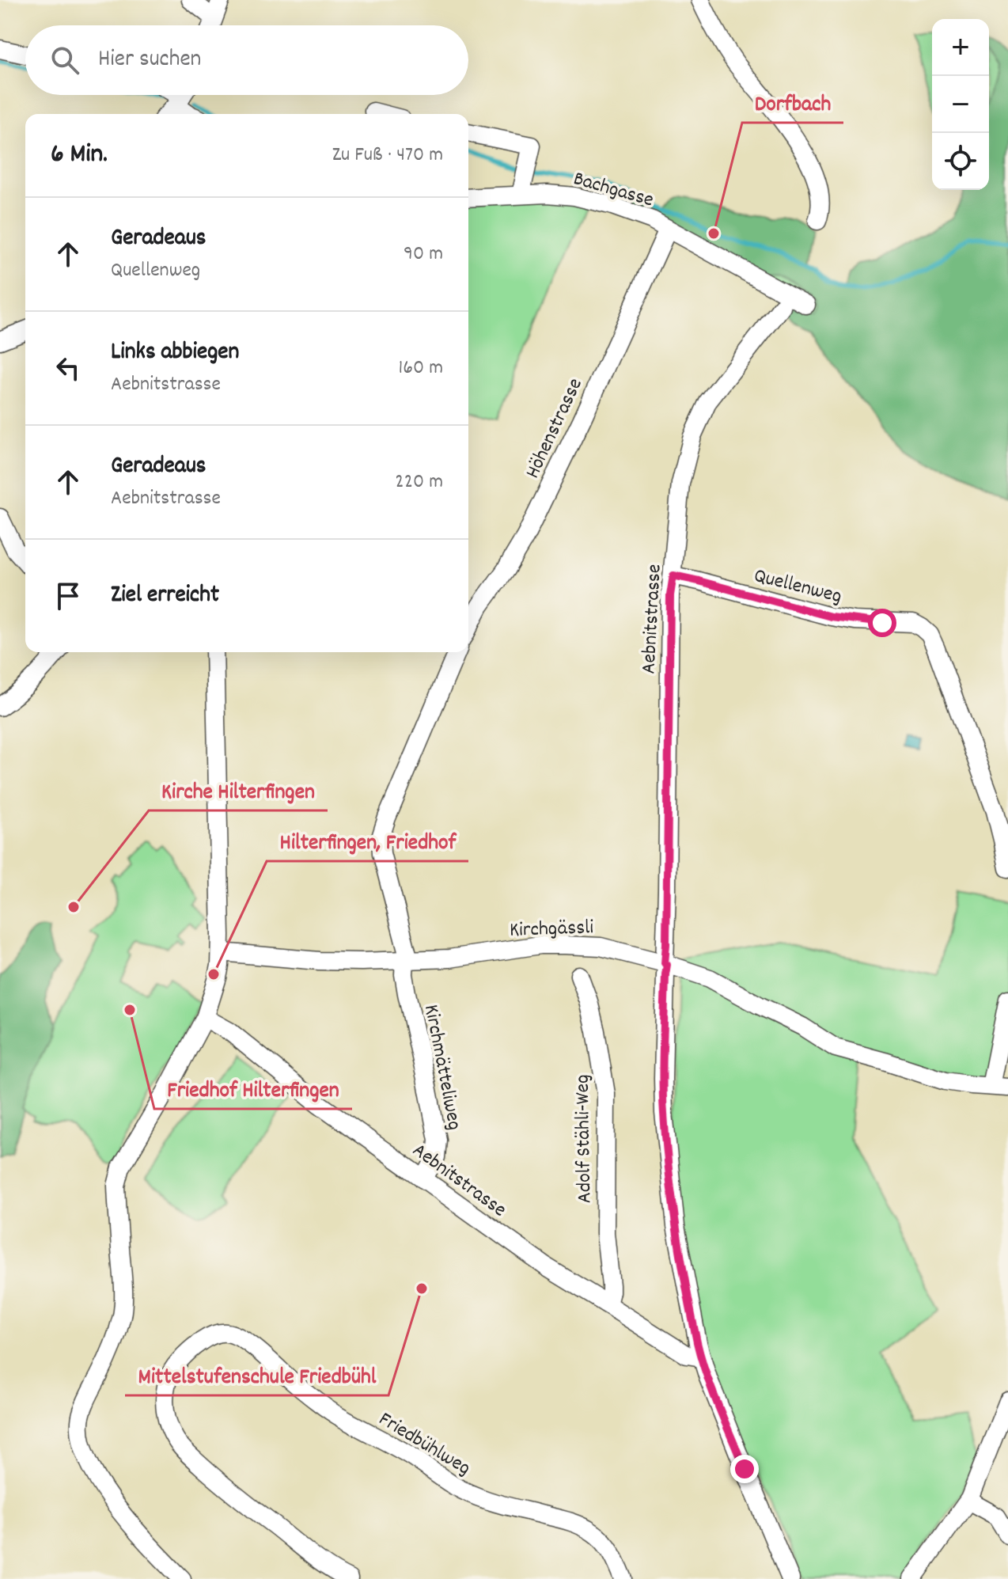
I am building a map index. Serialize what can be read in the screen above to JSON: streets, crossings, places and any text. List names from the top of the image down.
{
  "streets": {
    "street": [
      "Bachgasse",
      "Höhenstrasse",
      "Quellenweg",
      "Aebnitstrasse",
      "Kirchgässli",
      "Kirchmätteliweg",
      "Adolf Stähli-Weg",
      "Friedbühlweg"
    ]
  },
  "crossings": [
    ["Bachgasse", "Höhenstrasse"],
    ["Quellenweg", "Aebnitstrasse"],
    ["Aebnitstrasse", "Kirchgässli"],
    ["Aebnitstrasse", "Kirchmätteliweg"],
    ["Aebnitstrasse", "Adolf Stähli-Weg"],
    ["Kirchgässli", "Kirchmätteliweg"]
  ],
  "places": [
    "Dorfbach",
    "Kirche Hilterfingen",
    "Hilterfingen, Friedhof",
    "Friedhof Hilterfingen",
    "Mittelstufenschule Friedbühl"
  ],
  "page": {
    "map_buttons": ["+", "−"],
    "search": "Hier suchen",
    "heading": ["6 Min.", "Zu Fuß · 470 m"],
    "list": [
      ["Geradeaus", "Quellenweg", "90 m"],
      ["Links abbiegen", "Aebnitstrasse", "160 m"],
      ["Geradeaus", "Aebnitstrasse", "220 m"],
      "Ziel erreicht"
    ]
  }
}
